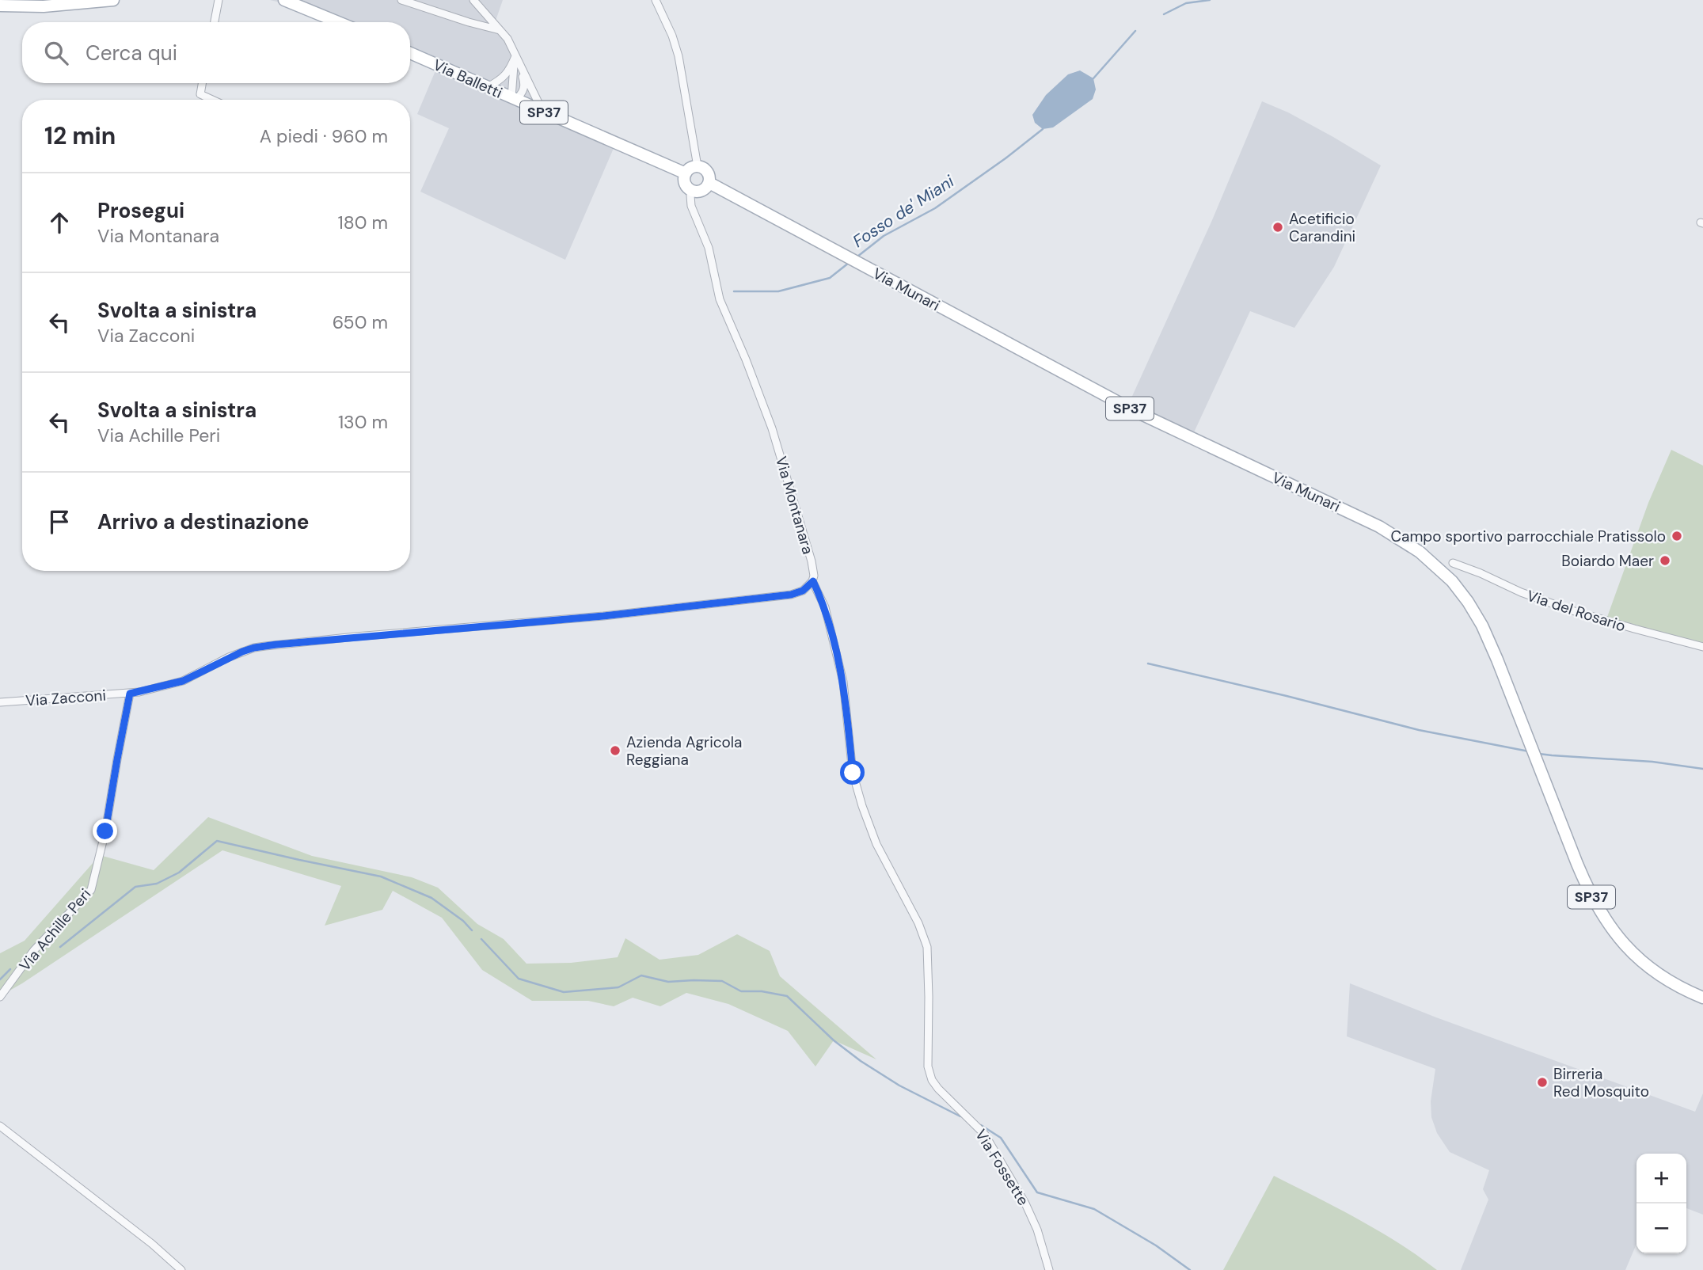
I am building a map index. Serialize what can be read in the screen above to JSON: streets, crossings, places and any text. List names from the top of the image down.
{
  "streets": {
    "main road": ["Via Balletti", "SP37", "Via Munari"],
    "street": [
      "Via Montanara",
      "Via del Rosario",
      "Via Zacconi",
      "Via Achille Peri",
      "Via Fossette"
    ]
  },
  "crossings": [
    ["Via Balletti", "Via Munari"],
    ["Via Balletti", "Via Montanara"],
    ["Via Munari", "Via Montanara"],
    ["Via Montanara", "Via Zacconi"],
    ["Via Montanara", "Via Fossette"],
    ["Via Zacconi", "Via Achille Peri"]
  ],
  "water": ["Fosso de' Miani"],
  "places": [
    "Acetificio Carandini",
    "Campo sportivo parrocchiale Pratissolo",
    "Boiardo Maer",
    "Azienda Agricola Reggiana",
    "Birreria Red Mosquito"
  ],
  "page": {
    "search": "Cerca qui",
    "heading": ["12 min", "A piedi · 960 m"],
    "list": [
      ["Prosegui", "Via Montanara", "180 m"],
      ["Svolta a sinistra", "Via Zacconi", "650 m"],
      ["Svolta a sinistra", "Via Achille Peri", "130 m"],
      "Arrivo a destinazione"
    ],
    "map_buttons": ["+", "−"]
  }
}
